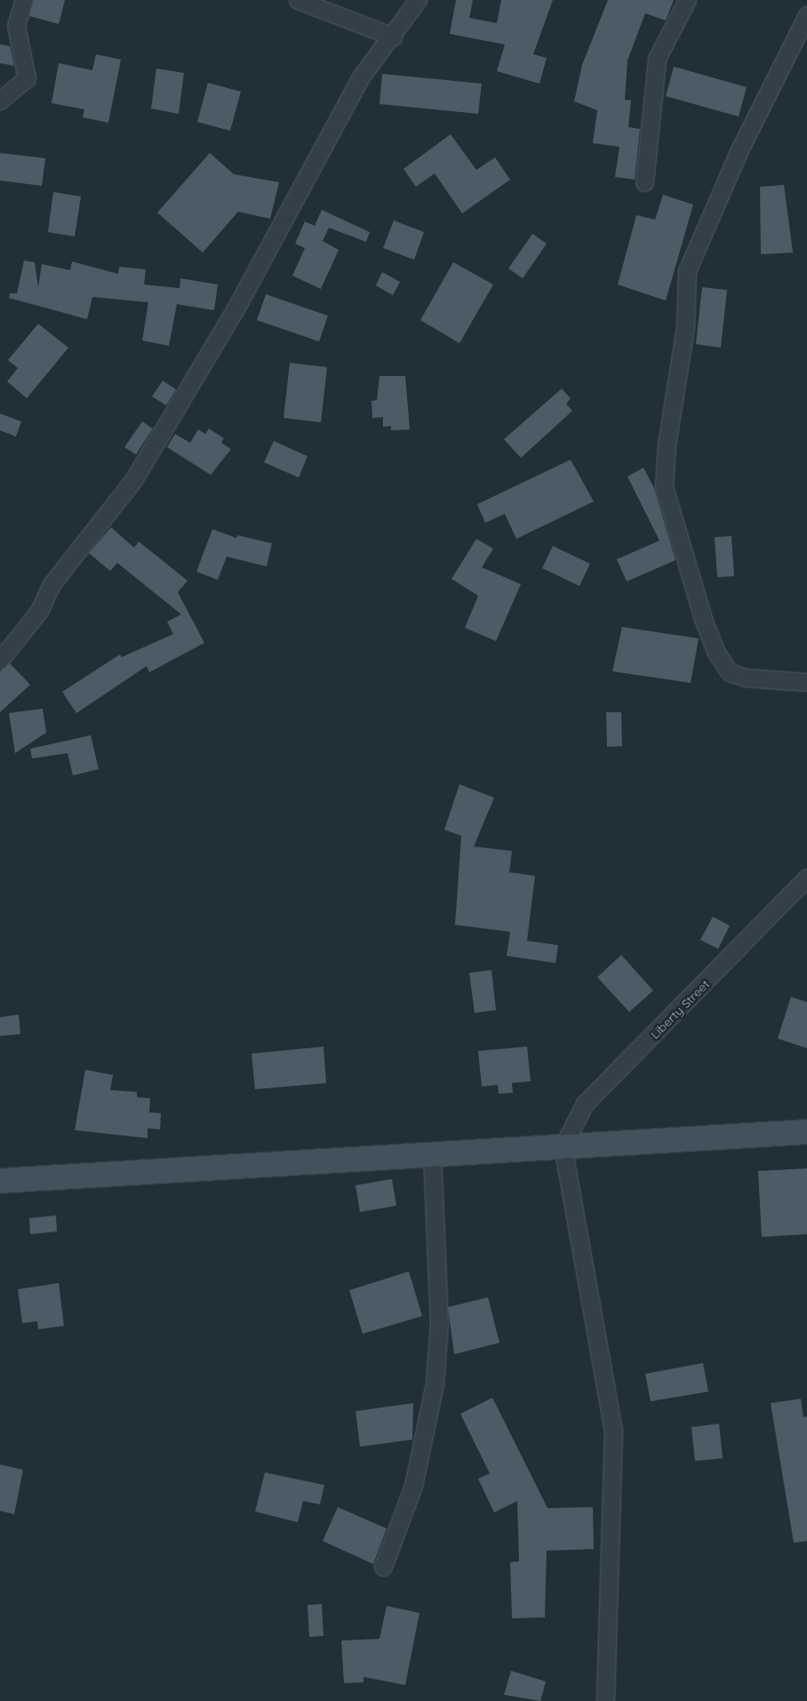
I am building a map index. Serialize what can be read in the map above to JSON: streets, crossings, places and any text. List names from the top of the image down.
{
  "streets": {
    "street": ["Liberty Street"]
  }
}
